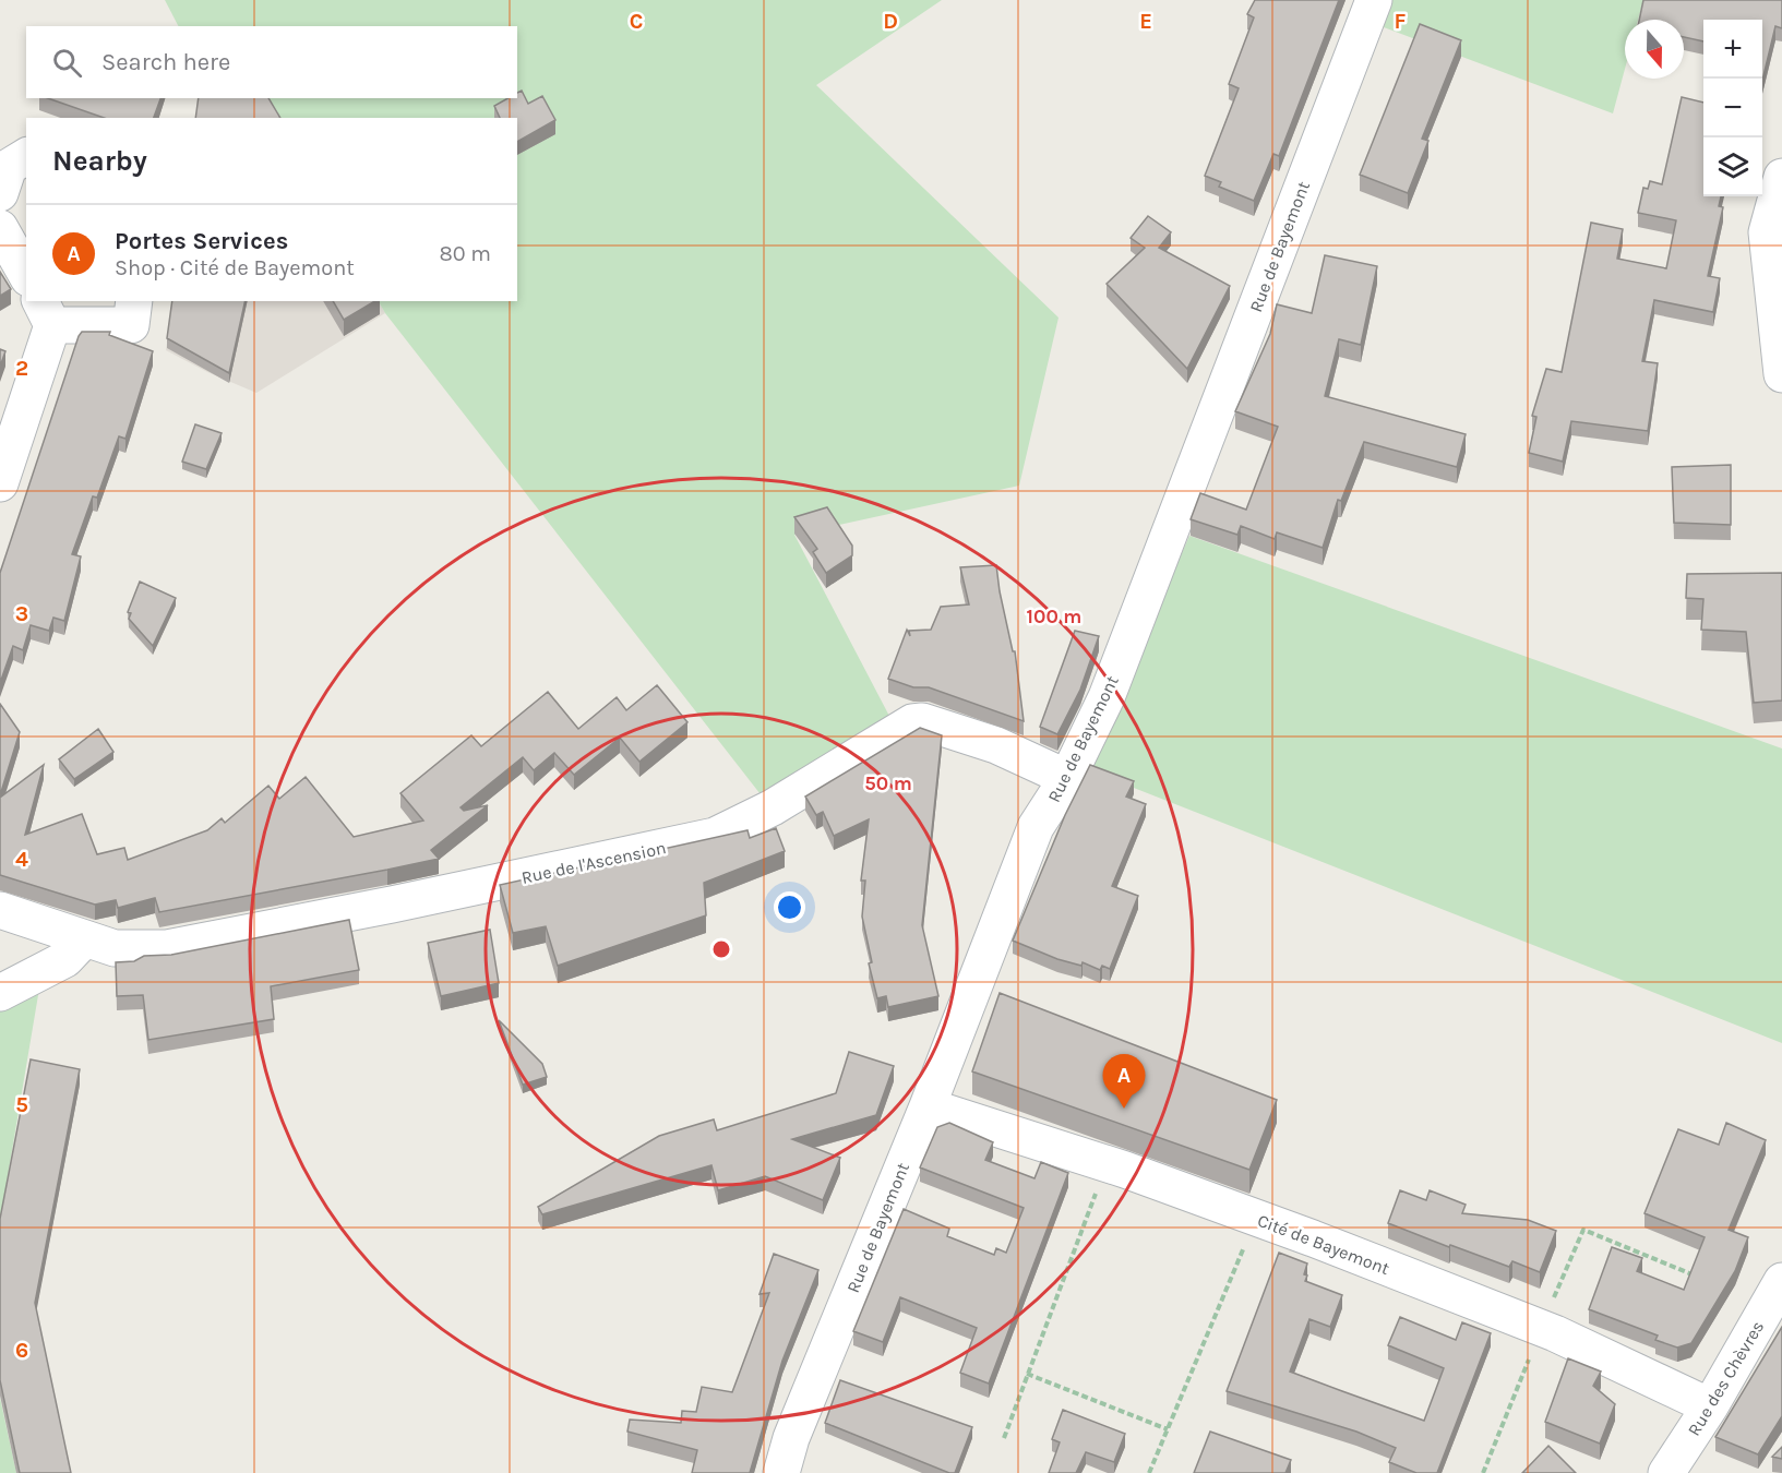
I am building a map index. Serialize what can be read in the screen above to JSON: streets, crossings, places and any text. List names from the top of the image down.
{
  "streets": {
    "street": [
      "Rue de Bayemont",
      "Rue de l'Ascension",
      "Cité de Bayemont",
      "Rue des Chèvres"
    ]
  },
  "crossings": [
    ["Rue de Bayemont", "Rue de l'Ascension"],
    ["Rue de Bayemont", "Cité de Bayemont"],
    ["Cité de Bayemont", "Rue des Chèvres"]
  ],
  "north": "bottom",
  "page": {
    "map_buttons": ["+", "−"],
    "search": "Search here",
    "heading": "Nearby",
    "list": [
      {
        "mark": "A",
        "name": "Portes Services",
        "note": "Shop · Cité de Bayemont",
        "value": "80 m"
      }
    ],
    "pins": "A"
  },
  "grid": {
    "columns": [
      "C",
      "D",
      "E",
      "F"
    ],
    "rows": [
      "2",
      "3",
      "4",
      "5",
      "6"
    ]
  },
  "rings": ["100 m", "50 m"]
}
